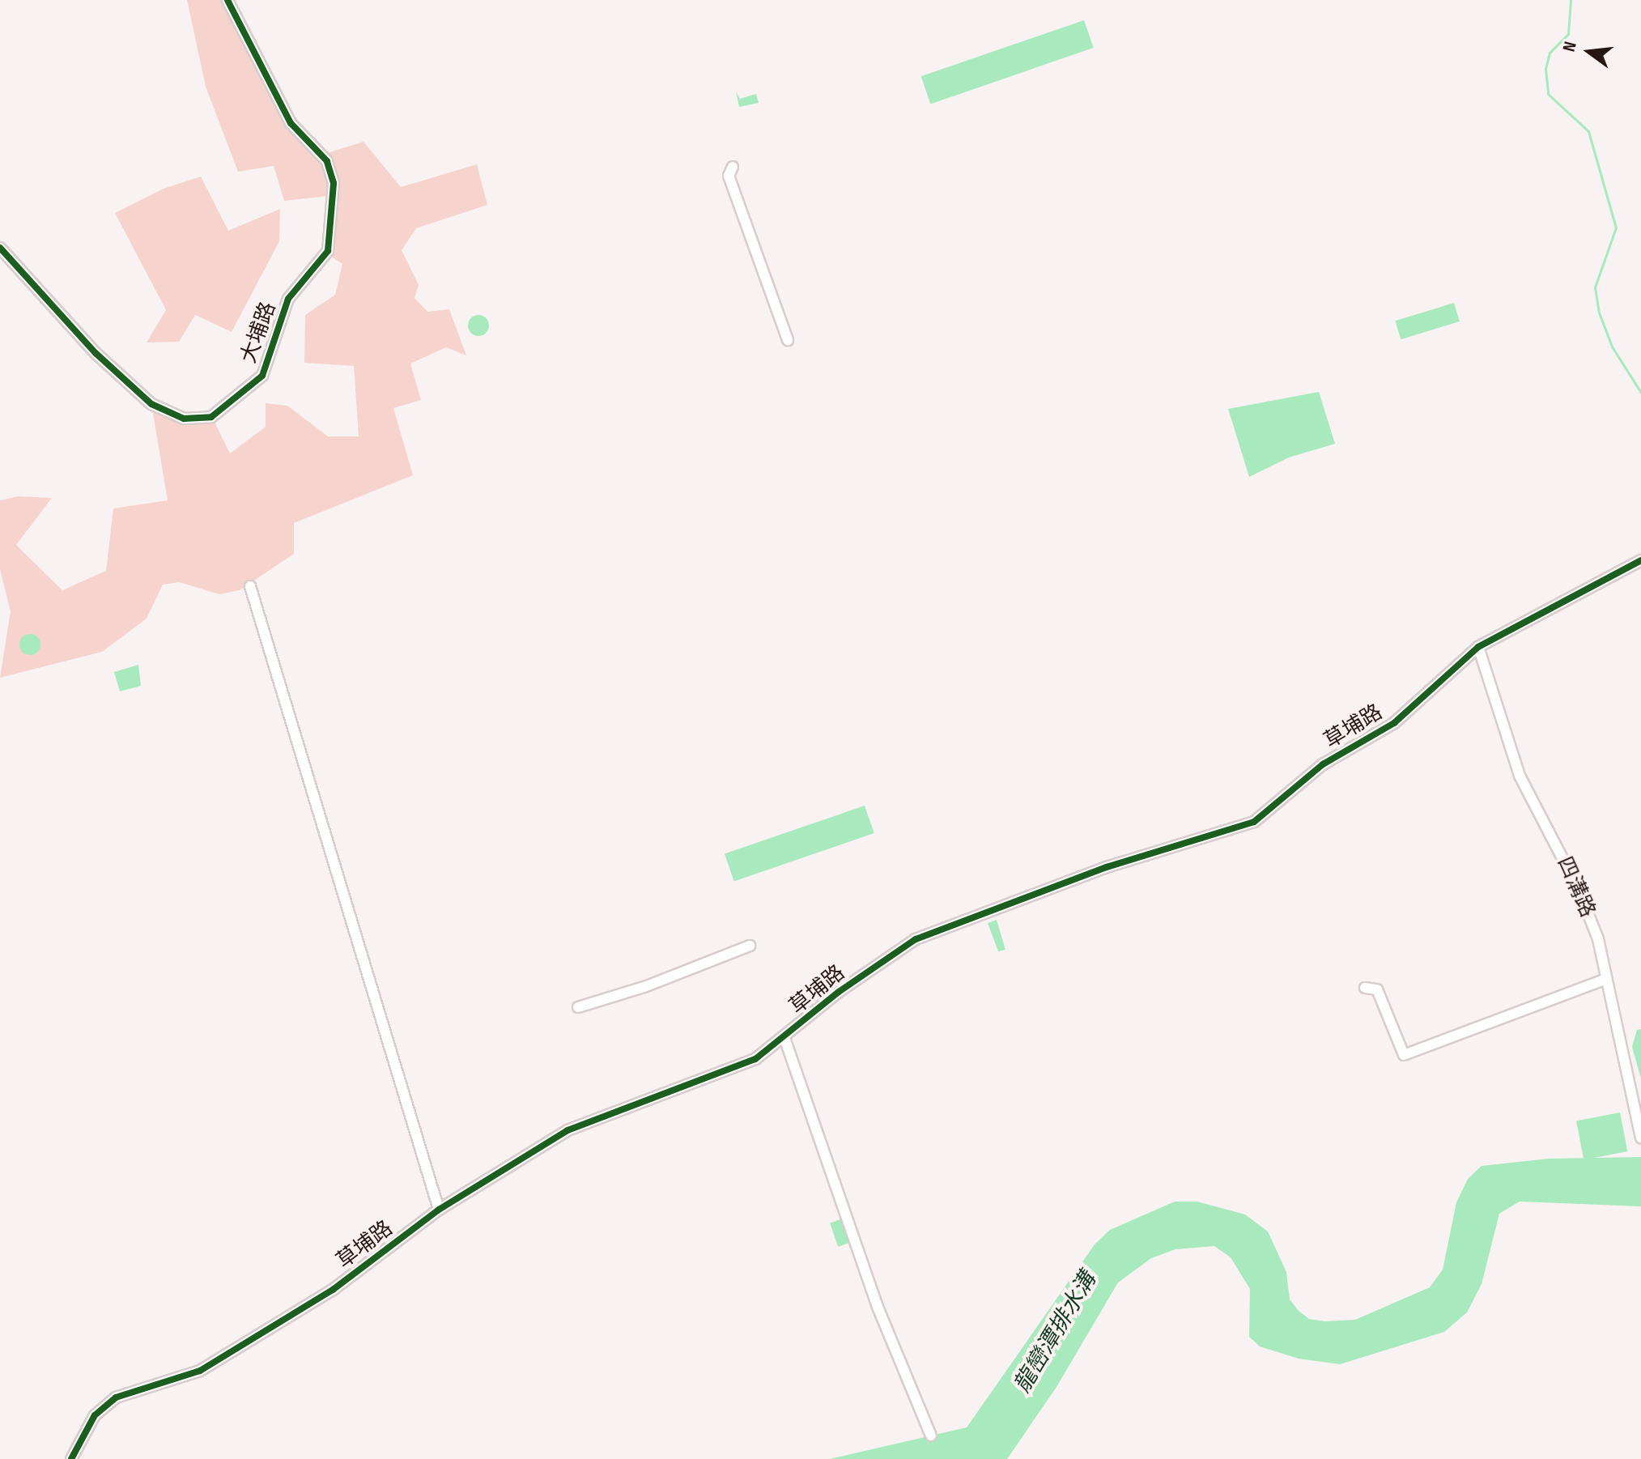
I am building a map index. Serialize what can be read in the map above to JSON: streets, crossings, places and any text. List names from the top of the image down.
{
  "streets": {
    "street": ["大埔路", "草埔路", "四溝路"]
  },
  "crossings": [
    ["草埔路", "四溝路"]
  ],
  "water": ["龍巒潭排水溝"],
  "north": "left"
}
